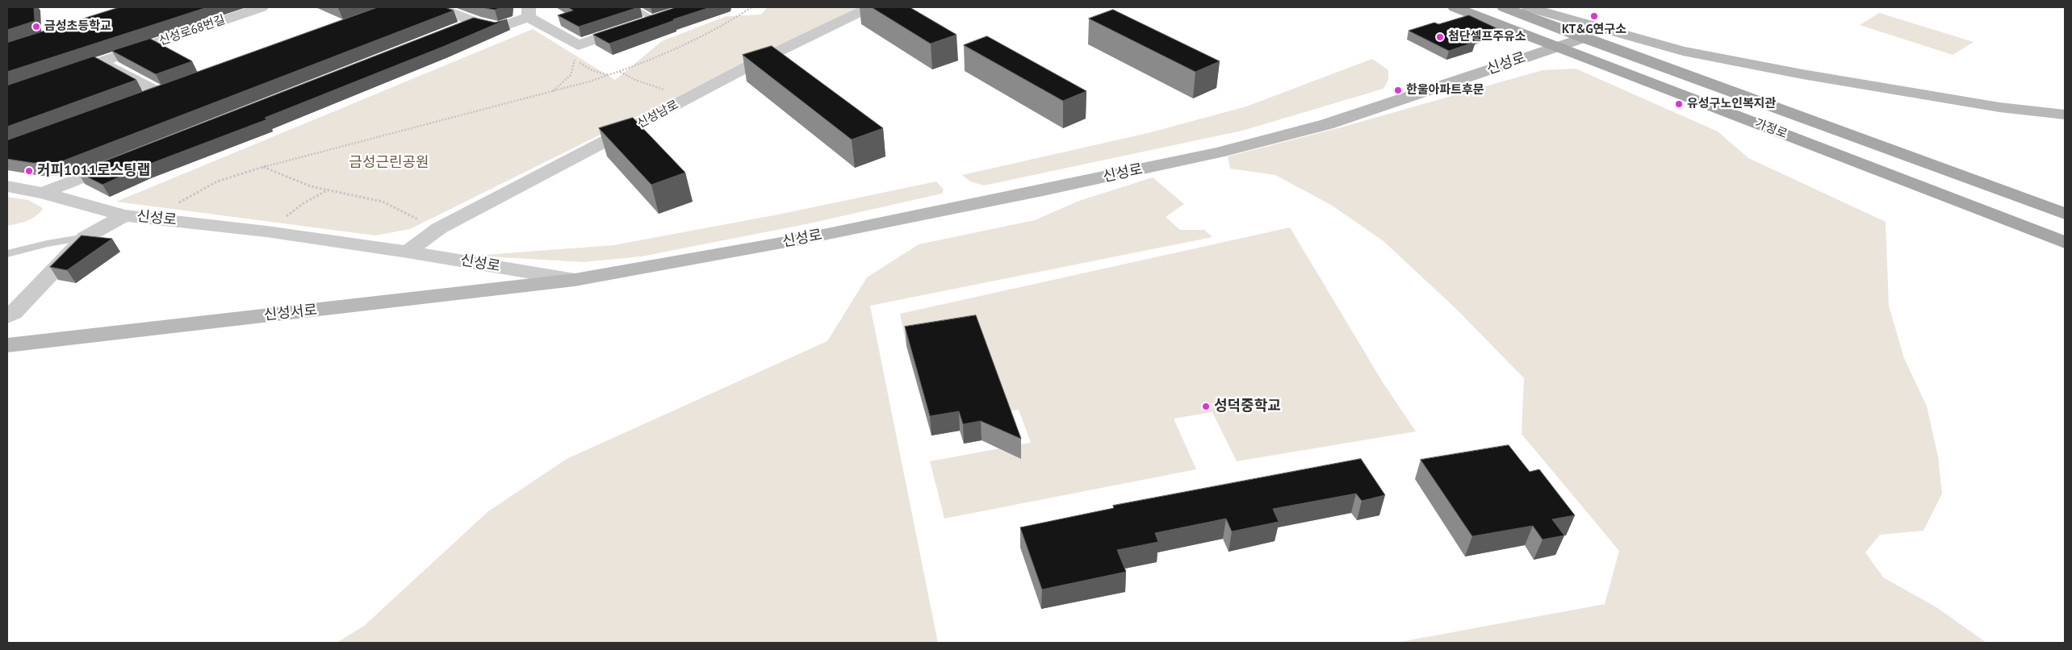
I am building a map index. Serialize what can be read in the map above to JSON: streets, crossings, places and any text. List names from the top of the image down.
{
  "streets": {
    "main road": ["가정로"],
    "street": [
      "신성로68번길",
      "신성로",
      "신성남로",
      "신성서로"
    ]
  },
  "crossings": [
    ["신성로", "신성남로"],
    ["신성로", "가정로"],
    ["신성로", "신성서로"]
  ],
  "parks": ["금성근린공원"],
  "places": [
    "KT&G연구소",
    "금성초등학교",
    "첨단셀프주유소",
    "한울아파트후문",
    "유성구노인복지관",
    "커피1011로스팅랩",
    "성덕중학교"
  ]
}
